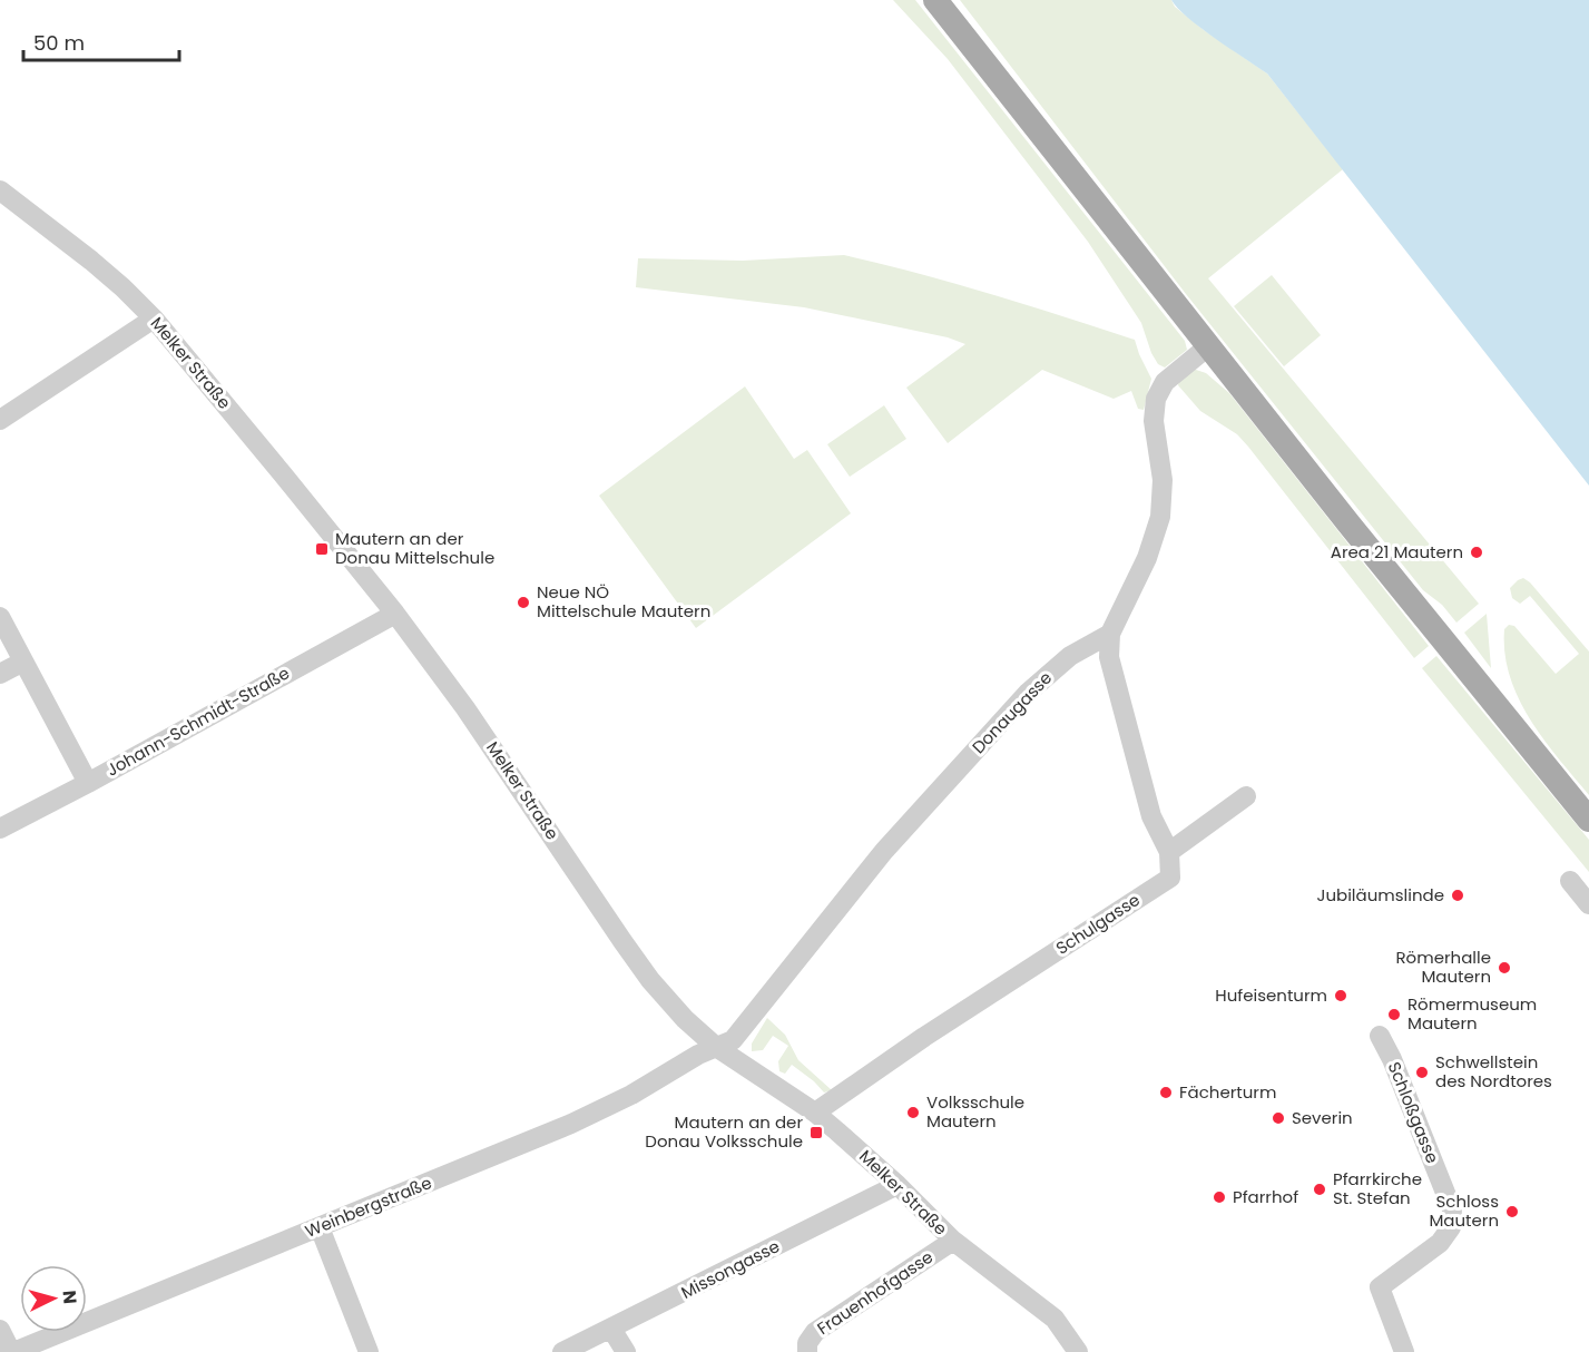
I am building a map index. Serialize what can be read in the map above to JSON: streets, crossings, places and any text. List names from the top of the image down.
{
  "streets": {
    "street": [
      "Melker Straße",
      "Donaugasse",
      "Johann-Schmidt-Straße",
      "Schulgasse",
      "Schloßgasse",
      "Weinbergstraße",
      "Missongasse",
      "Frauenhofgasse"
    ]
  },
  "crossings": [
    ["Melker Straße", "Donaugasse"],
    ["Melker Straße", "Johann-Schmidt-Straße"],
    ["Melker Straße", "Schulgasse"],
    ["Melker Straße", "Weinbergstraße"],
    ["Melker Straße", "Missongasse"],
    ["Melker Straße", "Frauenhofgasse"],
    ["Donaugasse", "Weinbergstraße"]
  ],
  "places": {
    "transit": ["Mautern an der Donau Mittelschule", "Mautern an der Donau Volksschule"],
    "other": [
      "Area 21 Mautern",
      "Neue NÖ Mittelschule Mautern",
      "Jubiläumslinde",
      "Römerhalle Mautern",
      "Hufeisenturm",
      "Römermuseum Mautern",
      "Schwellstein des Nordtores",
      "Fächerturm",
      "Volksschule Mautern",
      "Severin",
      "Pfarrkirche St. Stefan",
      "Pfarrhof",
      "Schloss Mautern"
    ]
  },
  "scale_bar": "50 m",
  "north": "right"
}
